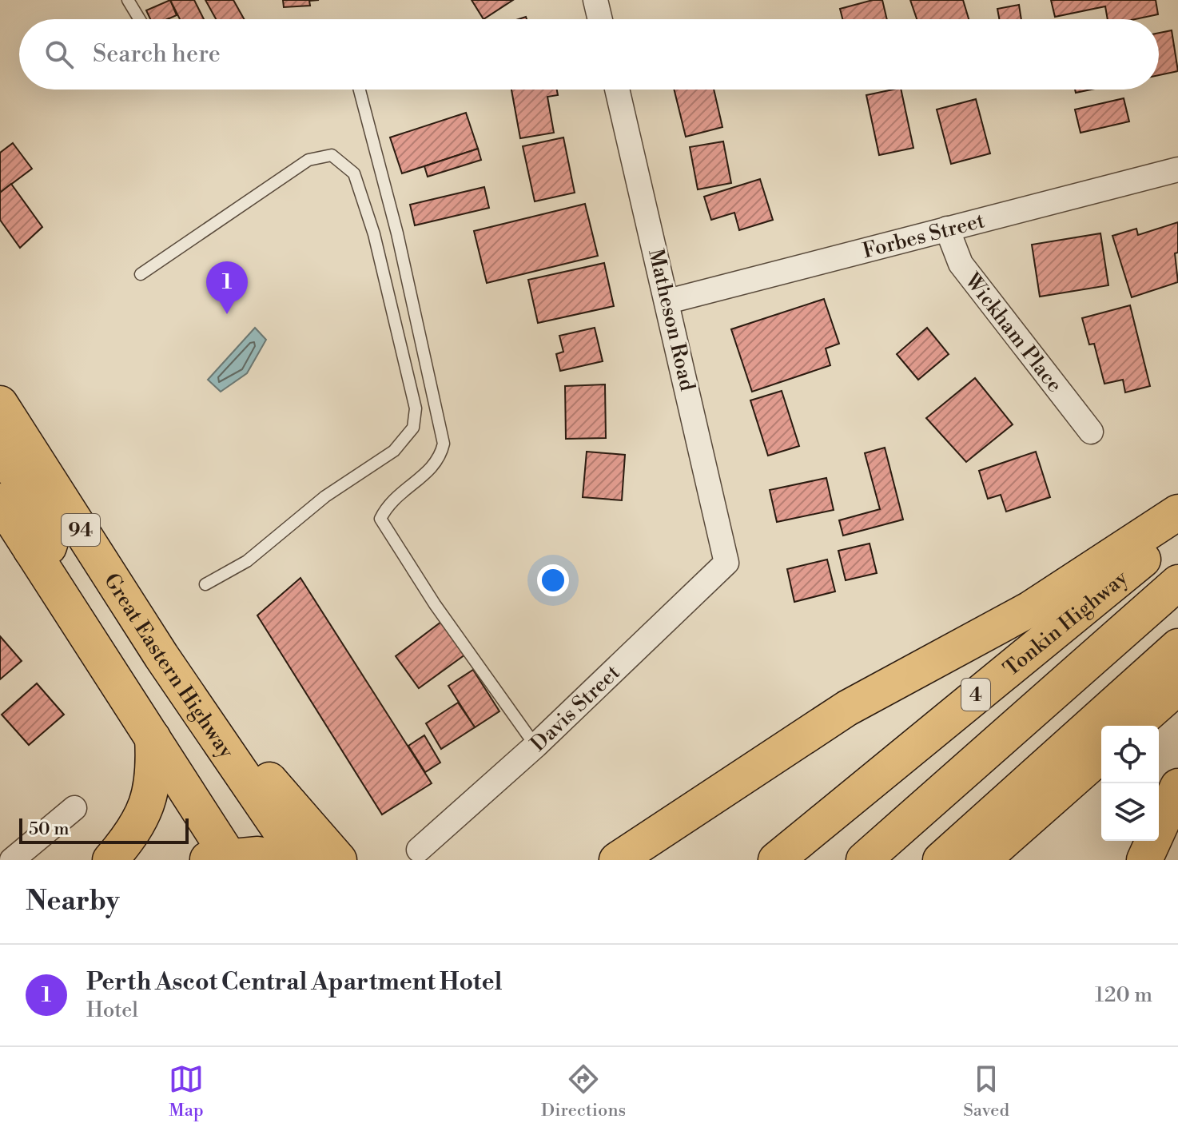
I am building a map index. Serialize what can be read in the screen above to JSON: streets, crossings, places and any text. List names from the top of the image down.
{
  "streets": {
    "highway": [
      "94",
      "Tonkin Highway",
      "Great Eastern Highway",
      "4"
    ],
    "street": [
      "Forbes Street",
      "Matheson Road",
      "Wickham Place",
      "Davis Street"
    ]
  },
  "crossings": [
    ["Forbes Street", "Matheson Road"],
    ["Forbes Street", "Wickham Place"],
    ["Matheson Road", "Davis Street"]
  ],
  "scale_bar": "50 m",
  "page": {
    "search": "Search here",
    "pins": "1",
    "scale": "50 m",
    "heading": "Nearby",
    "list": [
      {
        "mark": "1",
        "name": "Perth Ascot Central Apartment Hotel",
        "note": "Hotel",
        "value": "120 m"
      }
    ],
    "nav": ["Map", "Directions", "Saved"]
  }
}
